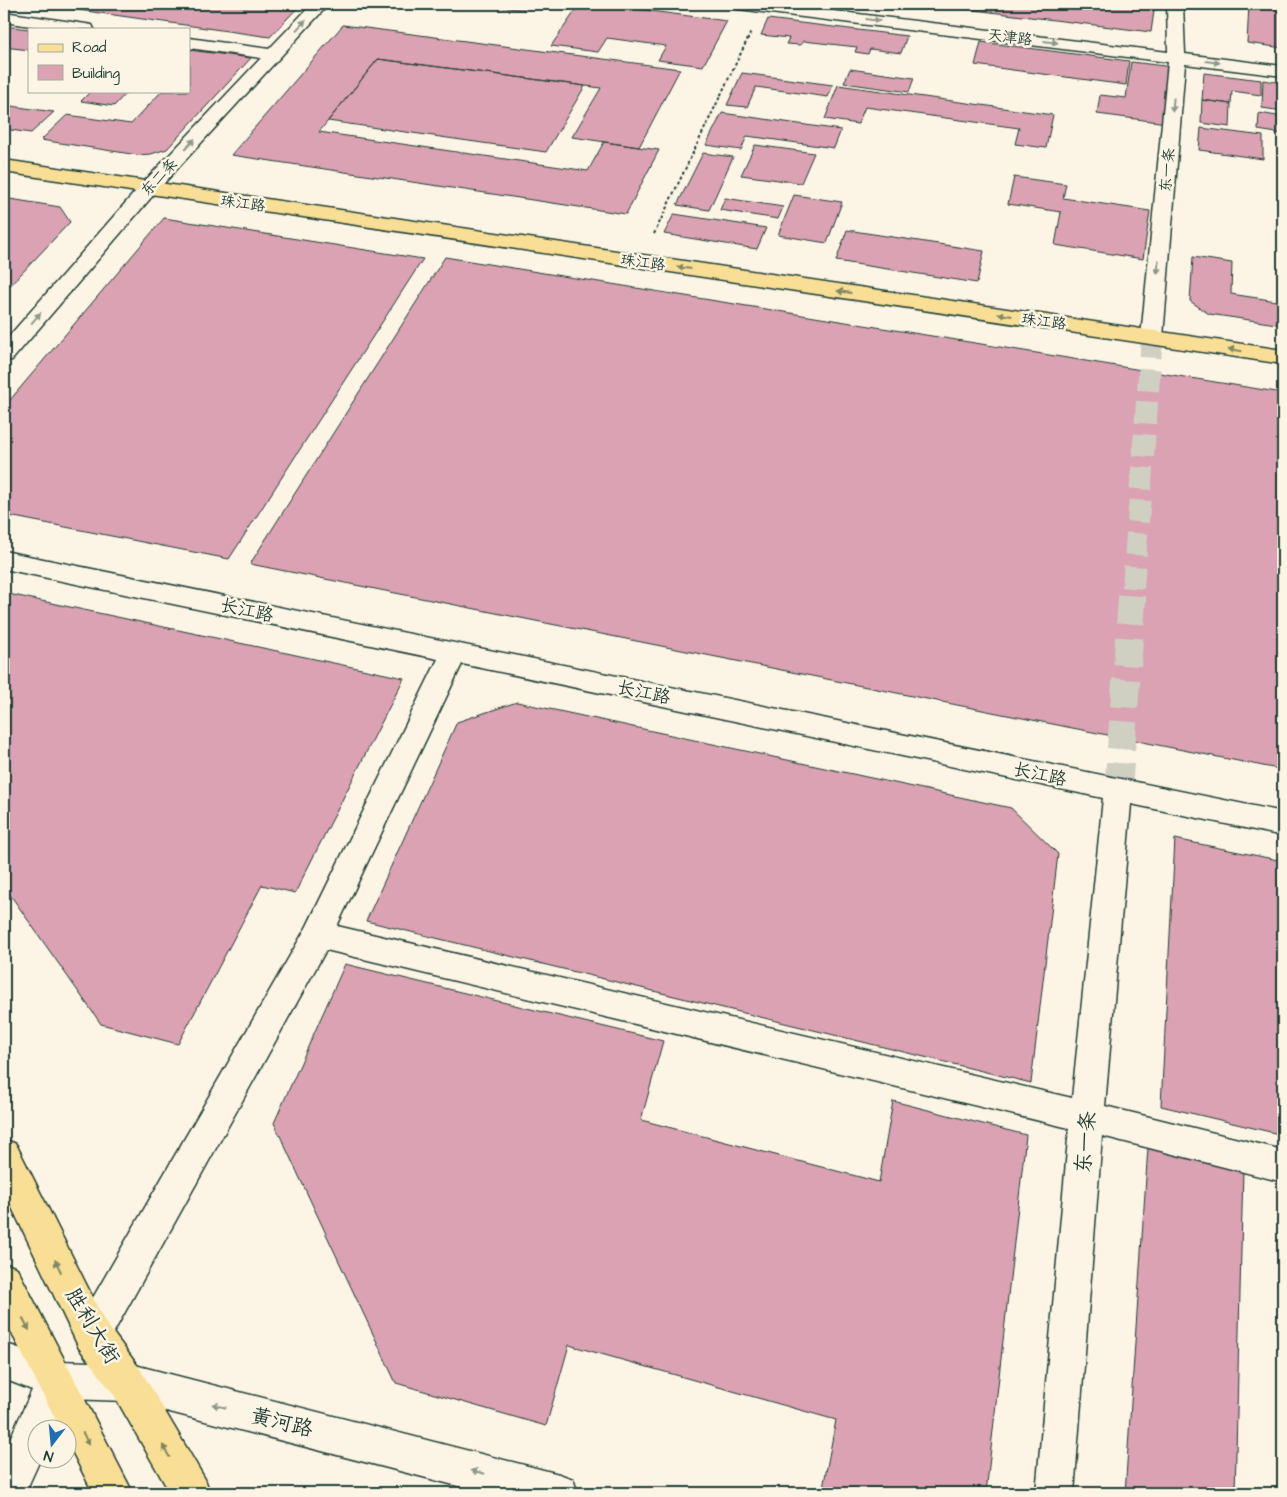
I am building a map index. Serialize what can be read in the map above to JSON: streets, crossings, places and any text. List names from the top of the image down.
{
  "streets": {
    "main road": ["珠江路", "胜利大街"],
    "street": [
      "天津路",
      "东一条",
      "东二条",
      "长江路",
      "黄河路"
    ]
  },
  "crossings": [
    ["天津路", "东一条"],
    ["东一条", "珠江路"],
    ["东一条", "长江路"],
    ["东二条", "珠江路"],
    ["胜利大街", "黄河路"]
  ],
  "one_way": [
    "天津路",
    "东二条",
    "珠江路",
    "黄河路"
  ],
  "legend": ["Road", "Building"],
  "north": "bottom"
}
